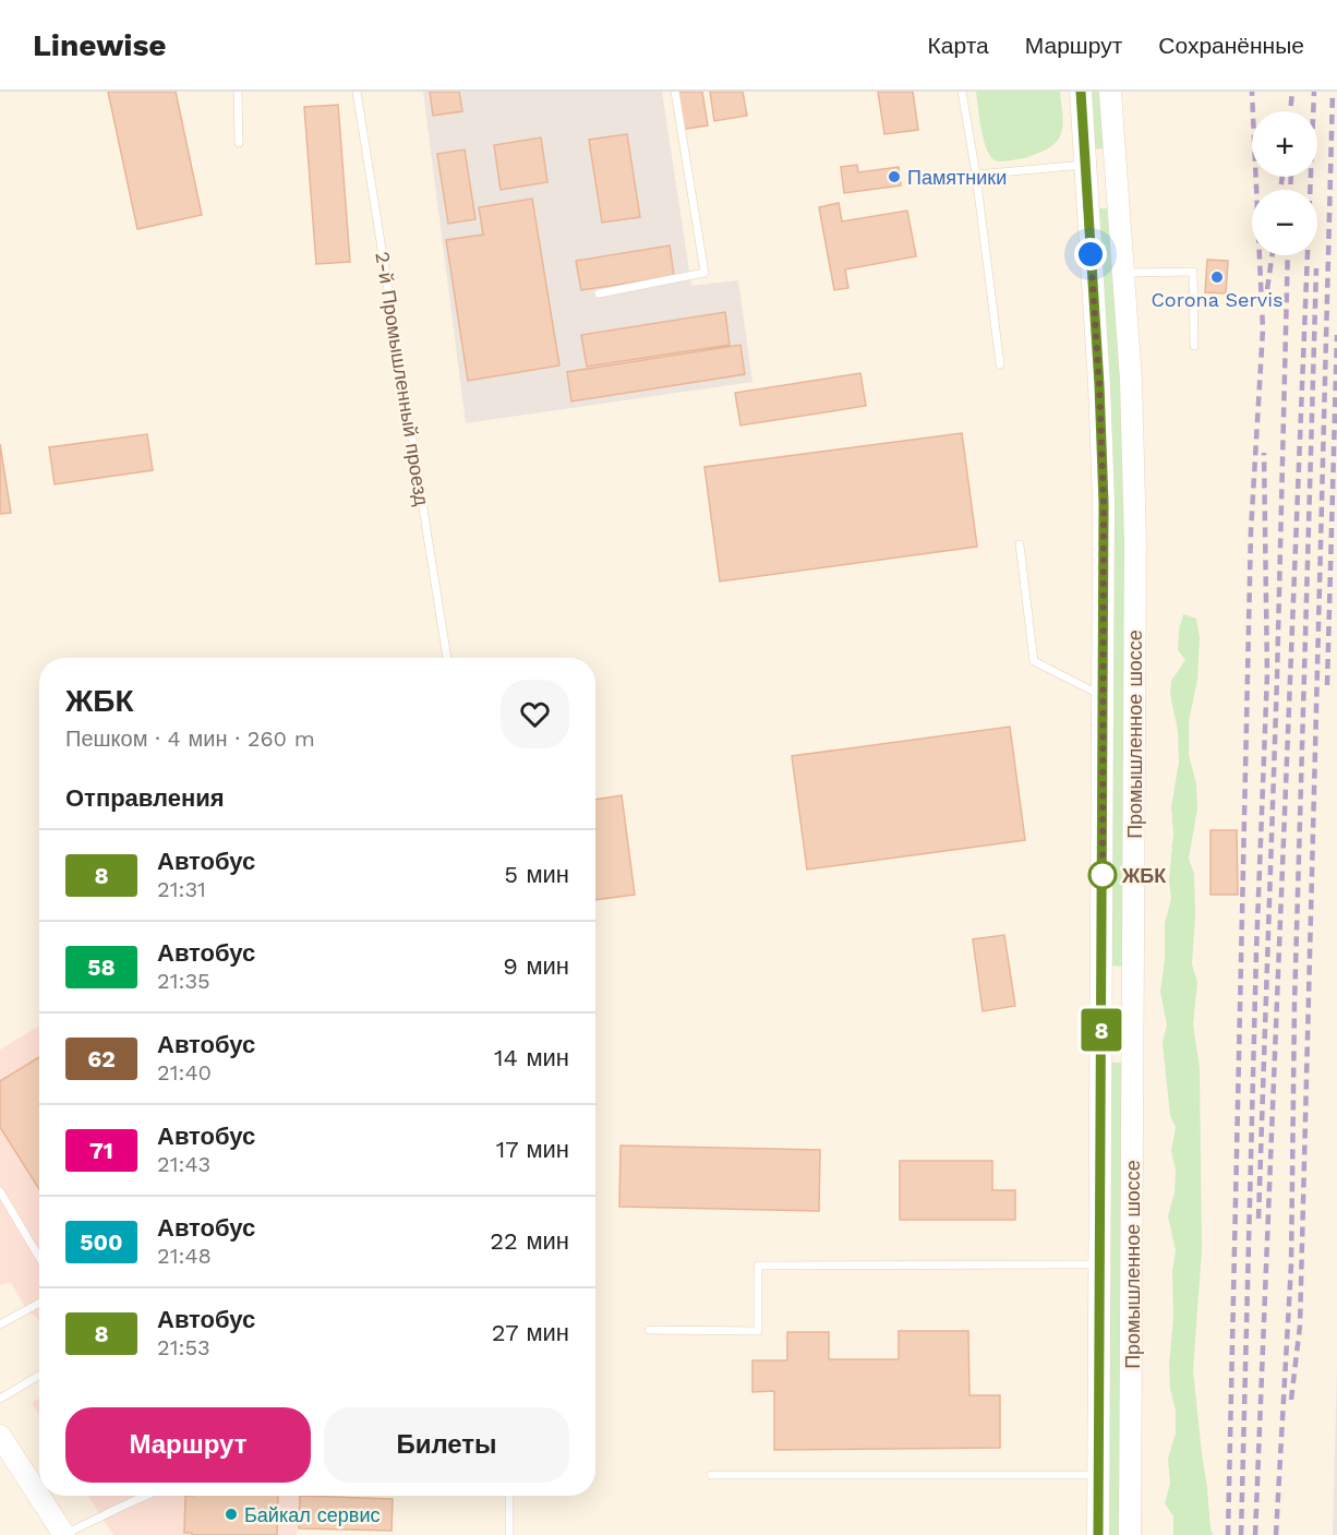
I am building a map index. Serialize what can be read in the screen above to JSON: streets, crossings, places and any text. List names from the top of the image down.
{
  "streets": {
    "main road": ["Промышленное шоссе"],
    "lane": ["2-й Промышленный проезд"]
  },
  "places": [
    "Памятники",
    "Corona Servis",
    "ЖБК",
    "Байкал сервис"
  ],
  "lines": ["bus line 8"],
  "page": {
    "header": "Linewise",
    "nav": ["Карта", "Маршрут", "Сохранённые"],
    "on_map": "8",
    "map_buttons": ["+", "−"],
    "heading": [
      ["ЖБК", "Пешком · 4 мин · 260 m"],
      "Отправления"
    ],
    "list": [
      {
        "mark": "8",
        "name": "Автобус",
        "note": "21:31",
        "value": "5 мин"
      },
      {
        "mark": "58",
        "name": "Автобус",
        "note": "21:35",
        "value": "9 мин"
      },
      {
        "mark": "62",
        "name": "Автобус",
        "note": "21:40",
        "value": "14 мин"
      },
      {
        "mark": "71",
        "name": "Автобус",
        "note": "21:43",
        "value": "17 мин"
      },
      {
        "mark": "500",
        "name": "Автобус",
        "note": "21:48",
        "value": "22 мин"
      },
      {
        "mark": "8",
        "name": "Автобус",
        "note": "21:53",
        "value": "27 мин"
      }
    ],
    "buttons": ["Маршрут", "Билеты"]
  }
}
